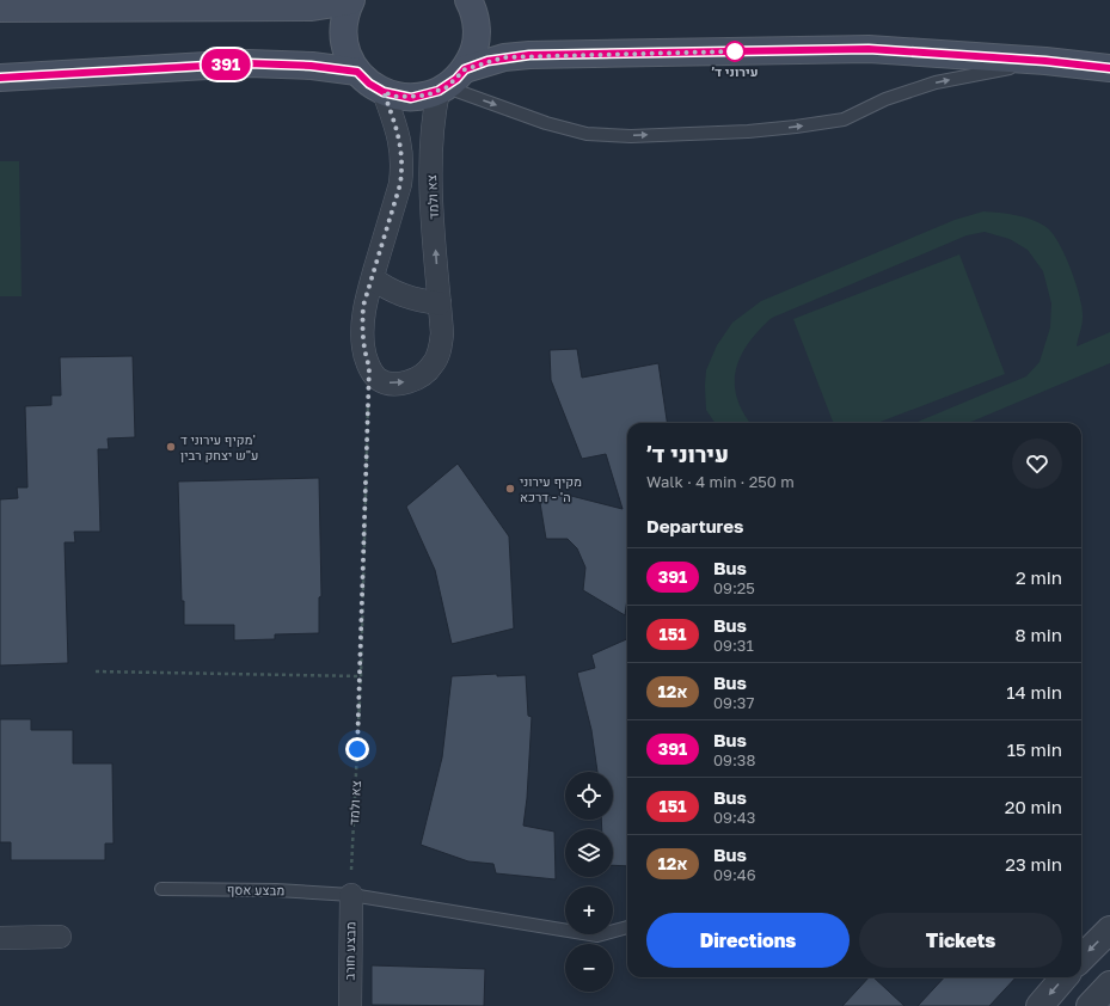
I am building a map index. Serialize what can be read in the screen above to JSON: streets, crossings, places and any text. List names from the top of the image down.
{
  "streets": {
    "street": ["צא ולמד", "מבצע חורב"],
    "lane": ["מבצע אסף"]
  },
  "crossings": [
    ["צא ולמד", "מבצע אסף"],
    ["צא ולמד", "מבצע חורב"],
    ["מבצע אסף", "מבצע חורב"]
  ],
  "places": ["עירוני ד׳", "מקיף עירוני ד' ע\"ש יצחק רבין", "מקיף עירוני ה' - דרכא"],
  "lines": ["bus line 391"],
  "page": {
    "on_map": "391",
    "heading": [
      ["עירוני ד׳", "Walk · 4 min · 250 m"],
      "Departures"
    ],
    "list": [
      {
        "mark": "391",
        "name": "Bus",
        "note": "09:25",
        "value": "2 min"
      },
      {
        "mark": "151",
        "name": "Bus",
        "note": "09:31",
        "value": "8 min"
      },
      {
        "mark": "12א",
        "name": "Bus",
        "note": "09:37",
        "value": "14 min"
      },
      {
        "mark": "391",
        "name": "Bus",
        "note": "09:38",
        "value": "15 min"
      },
      {
        "mark": "151",
        "name": "Bus",
        "note": "09:43",
        "value": "20 min"
      },
      {
        "mark": "12א",
        "name": "Bus",
        "note": "09:46",
        "value": "23 min"
      }
    ],
    "map_buttons": ["+", "−"],
    "buttons": ["Directions", "Tickets"]
  }
}
